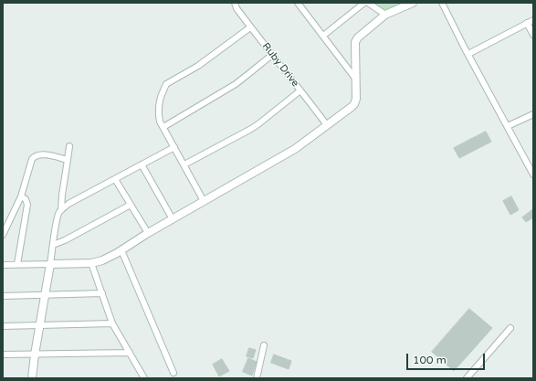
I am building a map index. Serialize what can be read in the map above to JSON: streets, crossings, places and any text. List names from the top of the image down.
{
  "streets": {
    "street": ["Ruby Drive"]
  },
  "scale_bar": "100 m"
}
